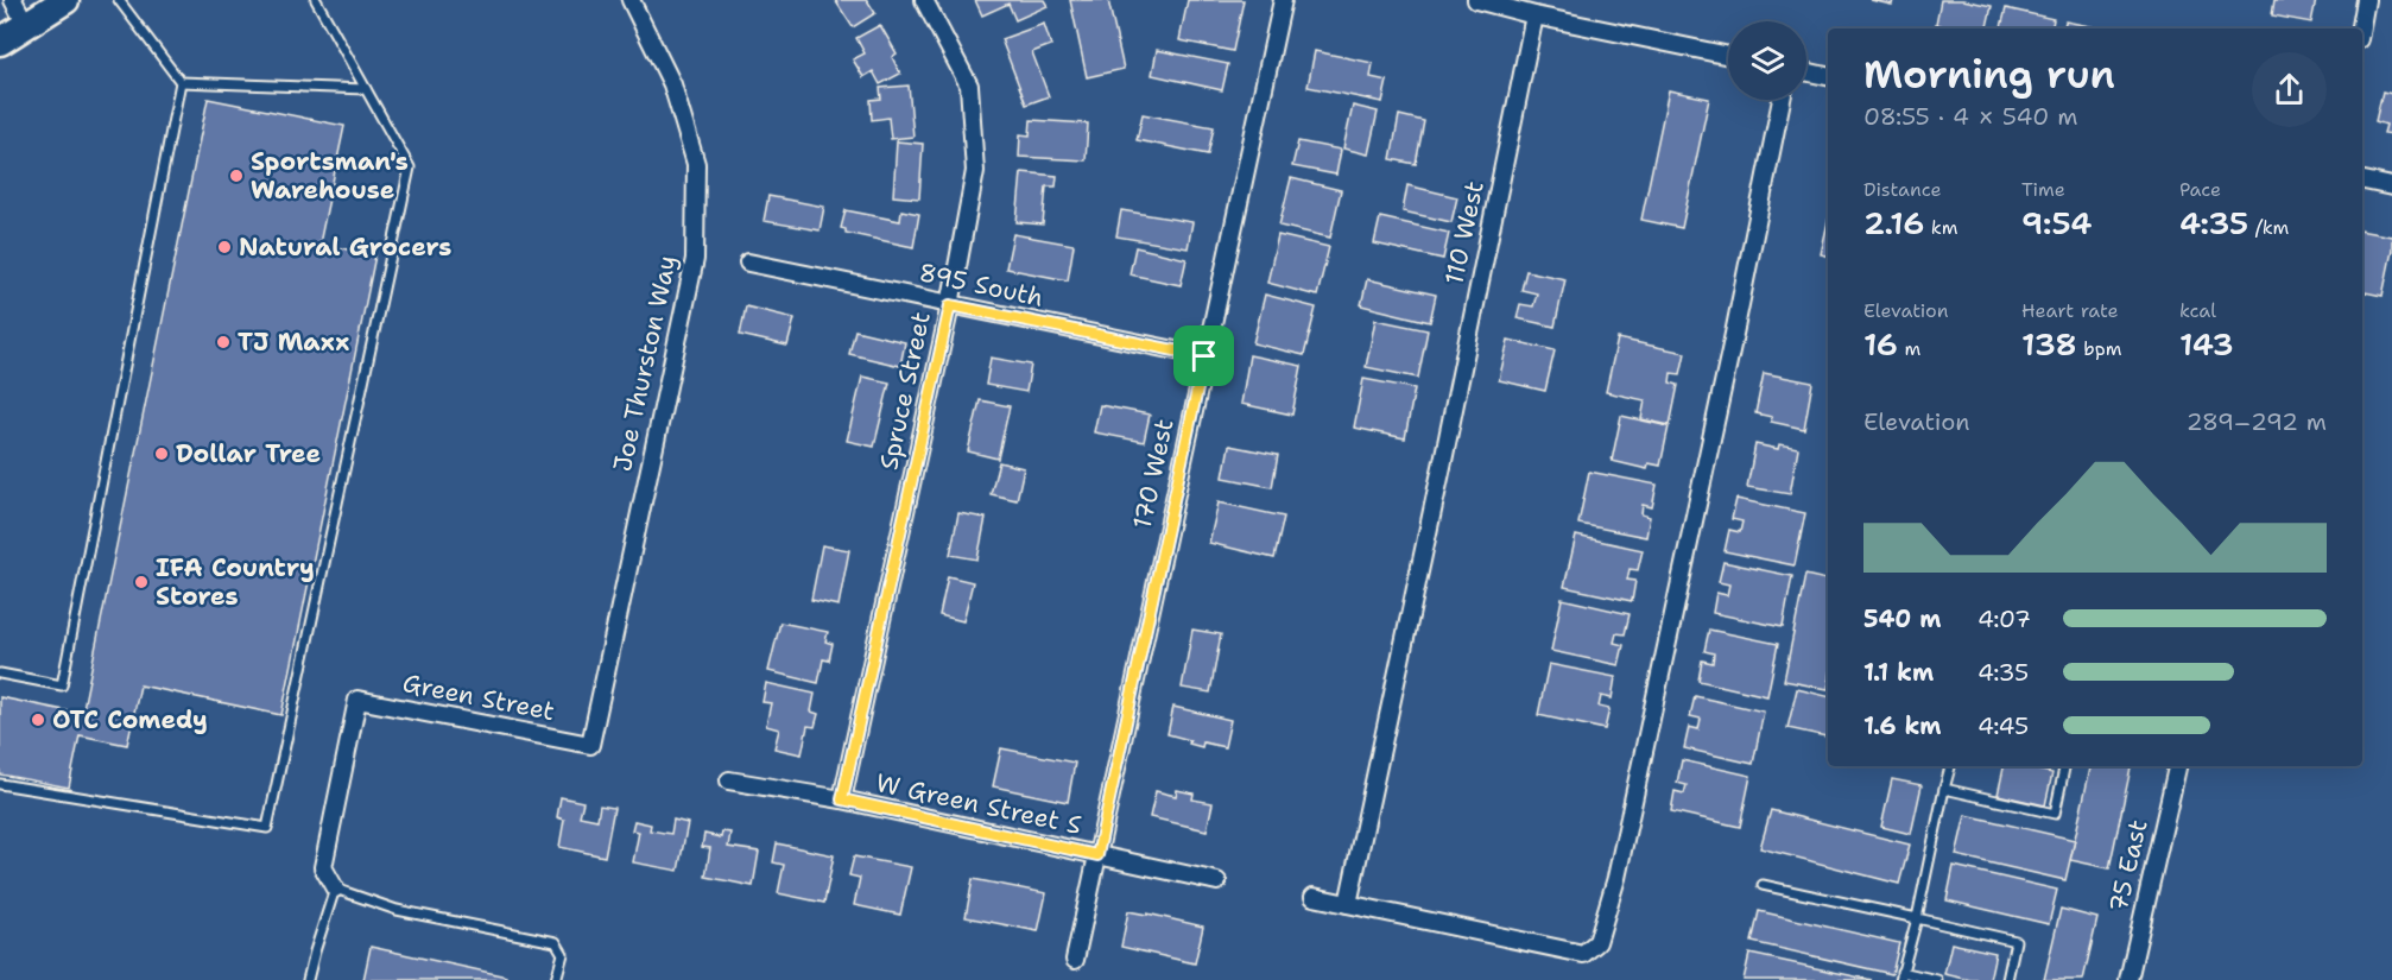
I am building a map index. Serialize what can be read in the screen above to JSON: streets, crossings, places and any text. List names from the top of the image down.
{
  "streets": {
    "street": [
      "110 West",
      "895 South",
      "Joe Thurston Way",
      "Spruce Street",
      "170 West",
      "Green Street",
      "W Green Street S",
      "75 East"
    ]
  },
  "crossings": [
    ["895 South", "Spruce Street"],
    ["895 South", "170 West"],
    ["Joe Thurston Way", "Green Street"],
    ["Spruce Street", "W Green Street S"],
    ["170 West", "W Green Street S"]
  ],
  "places": [
    "Sportsman's Warehouse",
    "Natural Grocers",
    "TJ Maxx",
    "Dollar Tree",
    "IFA Country Stores",
    "OTC Comedy"
  ],
  "page": {
    "heading": ["Morning run", "08:55 · 4 × 540 m"],
    "stats": [
      ["Distance", "2.16 km"],
      ["Time", "9:54"],
      ["Pace", "4:35 /km"],
      ["Elevation", "16 m"],
      ["Heart rate", "138 bpm"],
      ["kcal", "143"]
    ],
    "chart": ["Elevation", "289–292 m"],
    "list": [
      {
        "name": "540 m",
        "note": "4:07"
      },
      {
        "name": "1.1 km",
        "note": "4:35"
      },
      {
        "name": "1.6 km",
        "note": "4:45"
      }
    ]
  }
}
